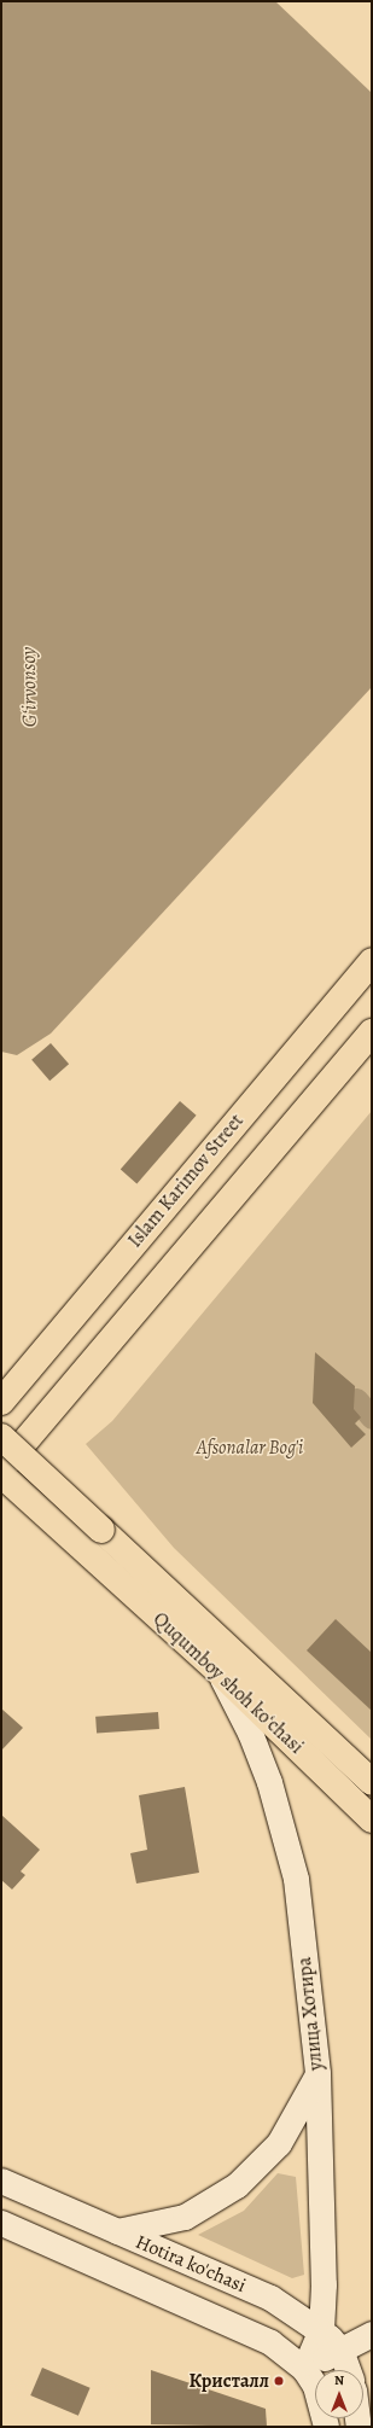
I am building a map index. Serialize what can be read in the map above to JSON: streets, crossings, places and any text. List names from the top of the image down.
{
  "streets": {
    "main road": [
      "Islam Karimov Street",
      "Ququmboy shoh koʻchasi",
      "улица Хотира",
      "Hotira ko'chasi"
    ]
  },
  "crossings": [
    ["Ququmboy shoh koʻchasi", "улица Хотира"],
    ["улица Хотира", "Hotira ko'chasi"]
  ],
  "water": ["G‘irvonsoy"],
  "parks": ["Afsonalar Bog'i"],
  "places": ["Кристалл"],
  "north": "top"
}
